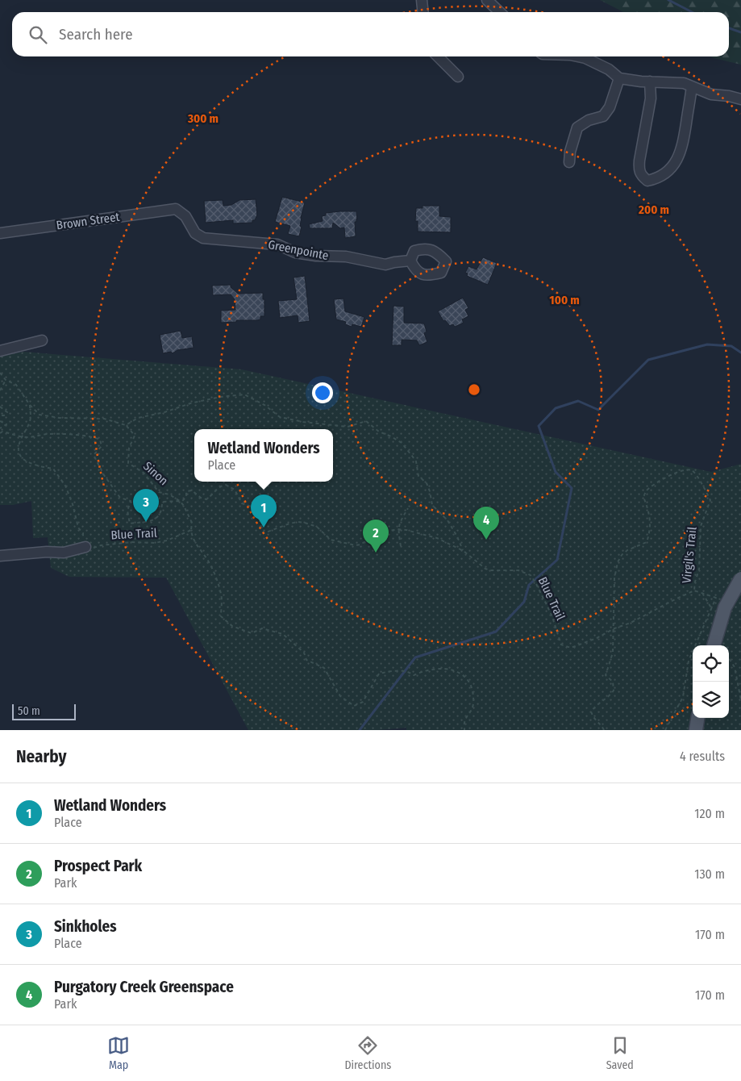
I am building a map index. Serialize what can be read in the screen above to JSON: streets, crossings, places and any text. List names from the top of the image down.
{
  "streets": {
    "street": ["Brown Street", "Greenpointe"],
    "path": ["Sinon", "Blue Trail", "Virgil's Trail"]
  },
  "crossings": [
    ["Brown Street", "Greenpointe"],
    ["Sinon", "Blue Trail"],
    ["Blue Trail", "Virgil's Trail"]
  ],
  "scale_bar": "50 m",
  "page": {
    "search": "Search here",
    "popup": ["Wetland Wonders", "Place"],
    "pins": [
      "3",
      "1",
      "4",
      "2"
    ],
    "scale": "50 m",
    "heading": ["Nearby", "4 results"],
    "list": [
      {
        "mark": "1",
        "name": "Wetland Wonders",
        "note": "Place",
        "value": "120 m"
      },
      {
        "mark": "2",
        "name": "Prospect Park",
        "note": "Park",
        "value": "130 m"
      },
      {
        "mark": "3",
        "name": "Sinkholes",
        "note": "Place",
        "value": "170 m"
      },
      {
        "mark": "4",
        "name": "Purgatory Creek Greenspace",
        "note": "Park",
        "value": "170 m"
      }
    ],
    "nav": ["Map", "Directions", "Saved"]
  },
  "rings": ["300 m", "200 m", "100 m"]
}
